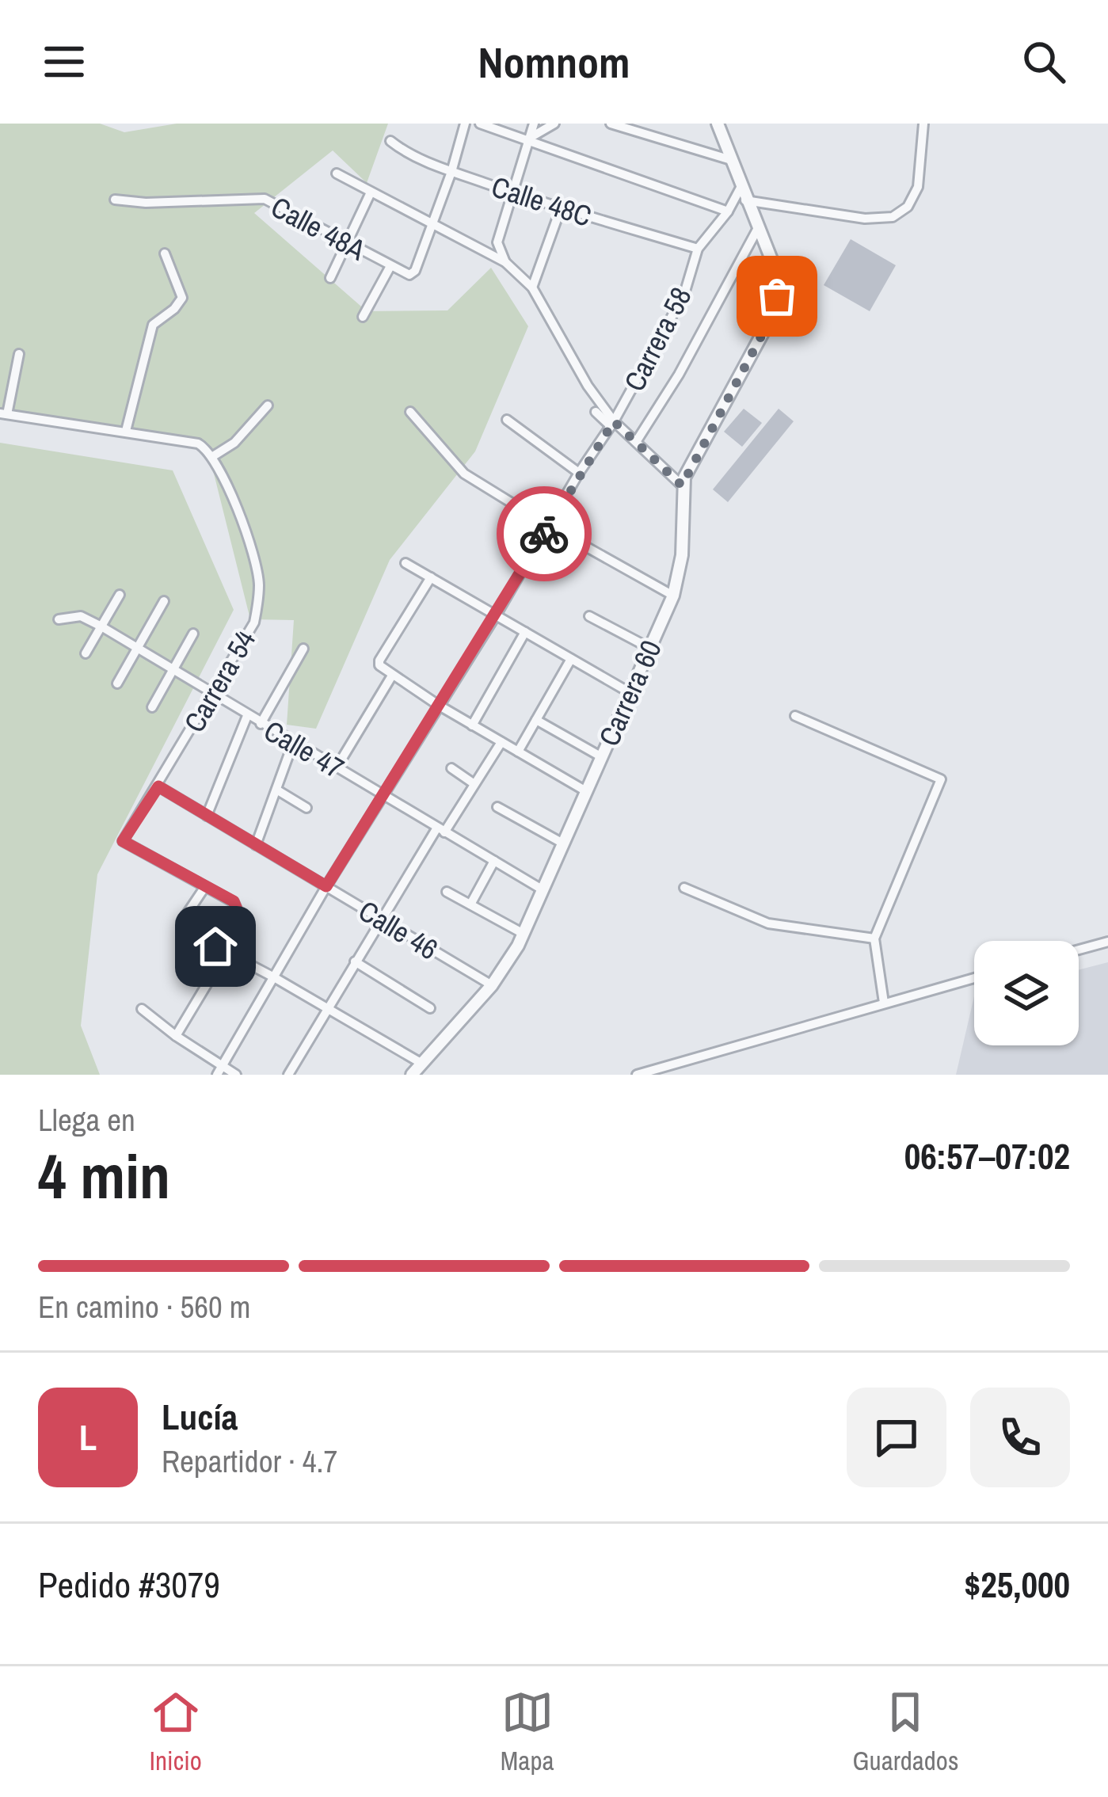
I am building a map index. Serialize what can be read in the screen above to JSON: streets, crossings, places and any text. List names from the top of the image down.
{
  "streets": {
    "street": [
      "Calle 48C",
      "Calle 48A",
      "Carrera 58",
      "Carrera 54",
      "Carrera 60",
      "Calle 47",
      "Calle 46"
    ]
  },
  "crossings": [
    ["Calle 48C", "Carrera 58"],
    ["Carrera 58", "Calle 47"],
    ["Carrera 58", "Calle 46"],
    ["Carrera 54", "Calle 47"],
    ["Carrera 54", "Calle 46"],
    ["Carrera 60", "Calle 47"],
    ["Carrera 60", "Calle 46"]
  ],
  "page": {
    "header": "Nomnom",
    "heading": ["4 min", "Llega en", "06:57–07:02"],
    "panel": [
      "Lucía",
      "Repartidor · 4.7",
      "Pedido #3079",
      "$25,000"
    ],
    "bar": "En camino · 560 m",
    "round": "L",
    "tabs": ["Inicio", "Mapa", "Guardados"]
  }
}
